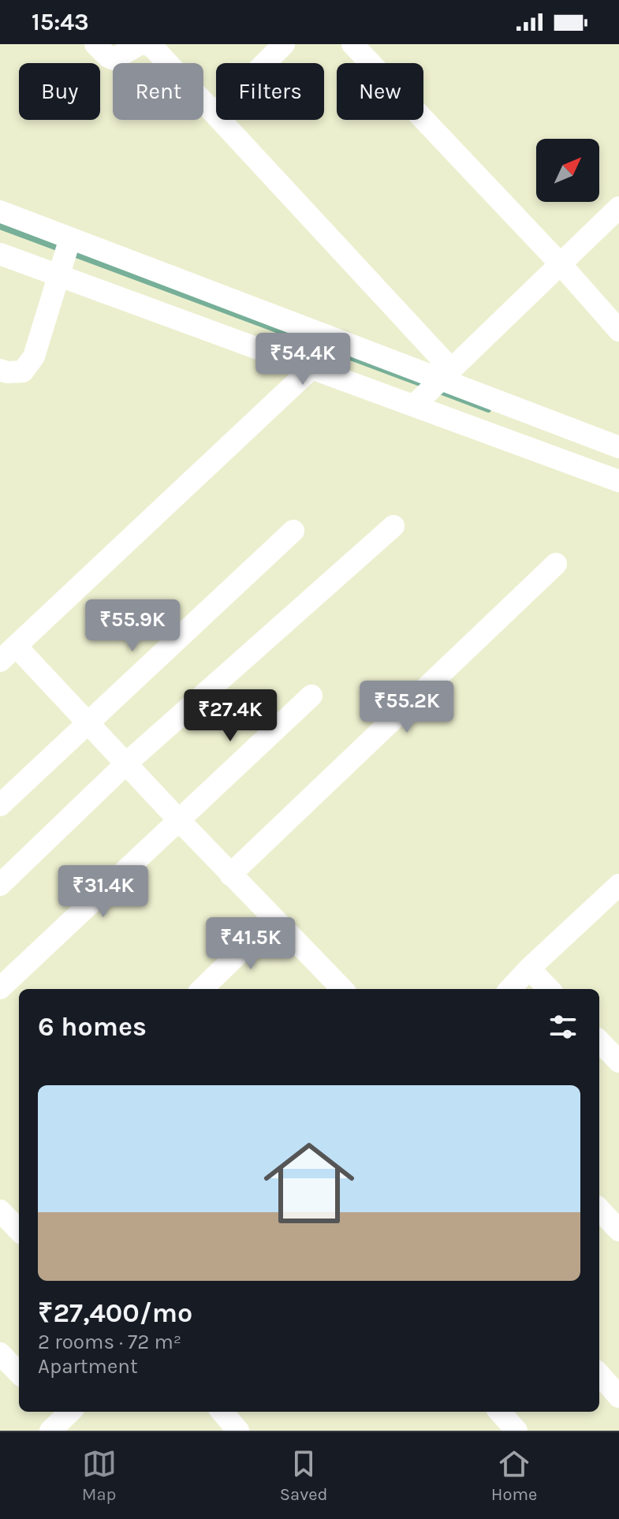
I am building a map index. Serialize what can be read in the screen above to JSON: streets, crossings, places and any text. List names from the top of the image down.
{
  "north": "top right",
  "page": {
    "status": "15:43",
    "chip": [
      "Buy",
      "Rent",
      "Filters",
      "New"
    ],
    "price": [
      "₹54.4K",
      "₹55.9K",
      "₹55.2K",
      "₹27.4K",
      "₹31.4K",
      "₹41.5K"
    ],
    "heading": "6 homes",
    "list": [
      {
        "name": "₹27,400/mo",
        "note": "2 rooms · 72 m² · Apartment"
      }
    ],
    "tabs": ["Map", "Saved", "Home"]
  }
}
